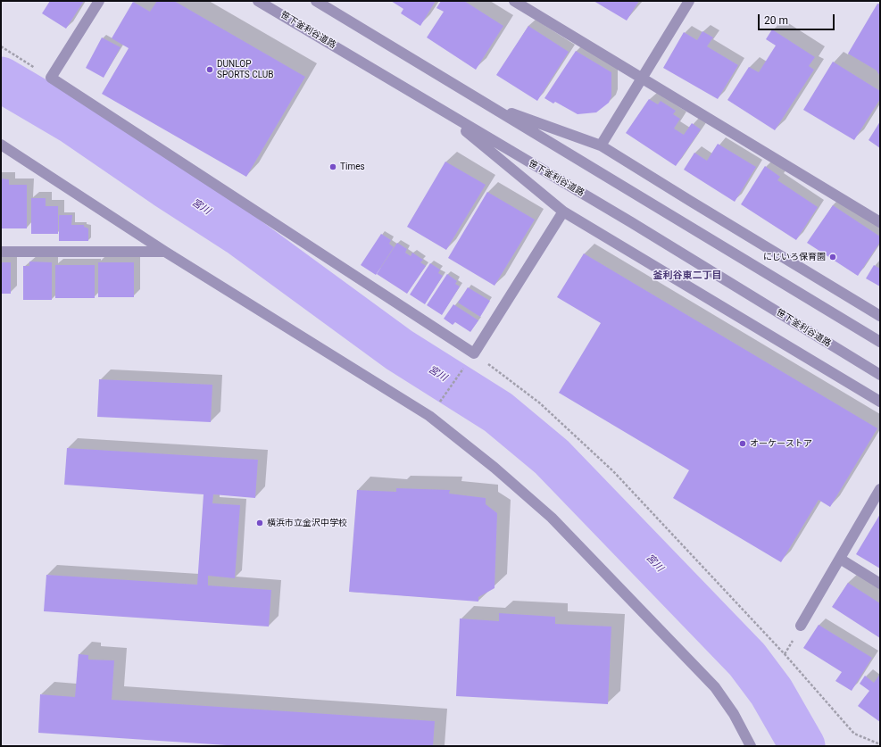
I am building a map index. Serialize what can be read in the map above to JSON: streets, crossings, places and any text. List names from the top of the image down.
{
  "streets": {
    "street": ["笹下釜利谷道路"]
  },
  "districts": ["釜利谷東二丁目"],
  "water": ["宮川"],
  "places": [
    "DUNLOP SPORTS CLUB",
    "Times",
    "にじいろ保育園",
    "オーケーストア",
    "横浜市立金沢中学校"
  ],
  "scale_bar": "20 m"
}
